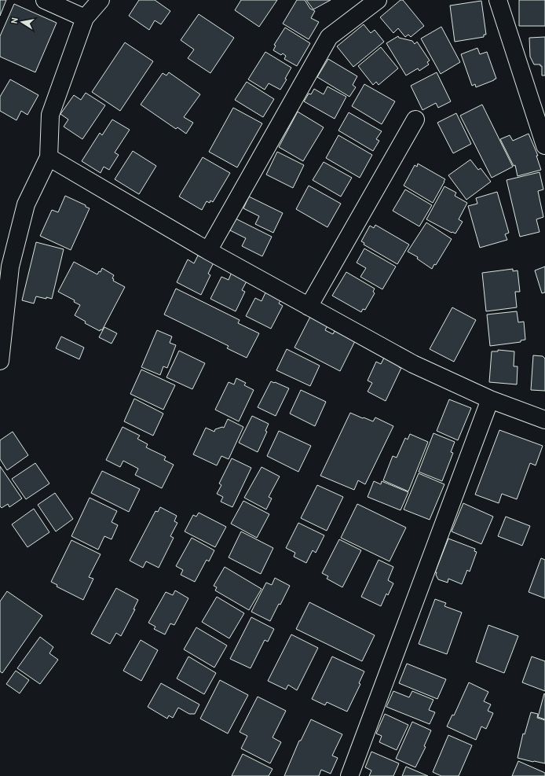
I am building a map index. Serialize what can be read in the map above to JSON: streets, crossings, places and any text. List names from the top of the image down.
{
  "north": "left"
}
